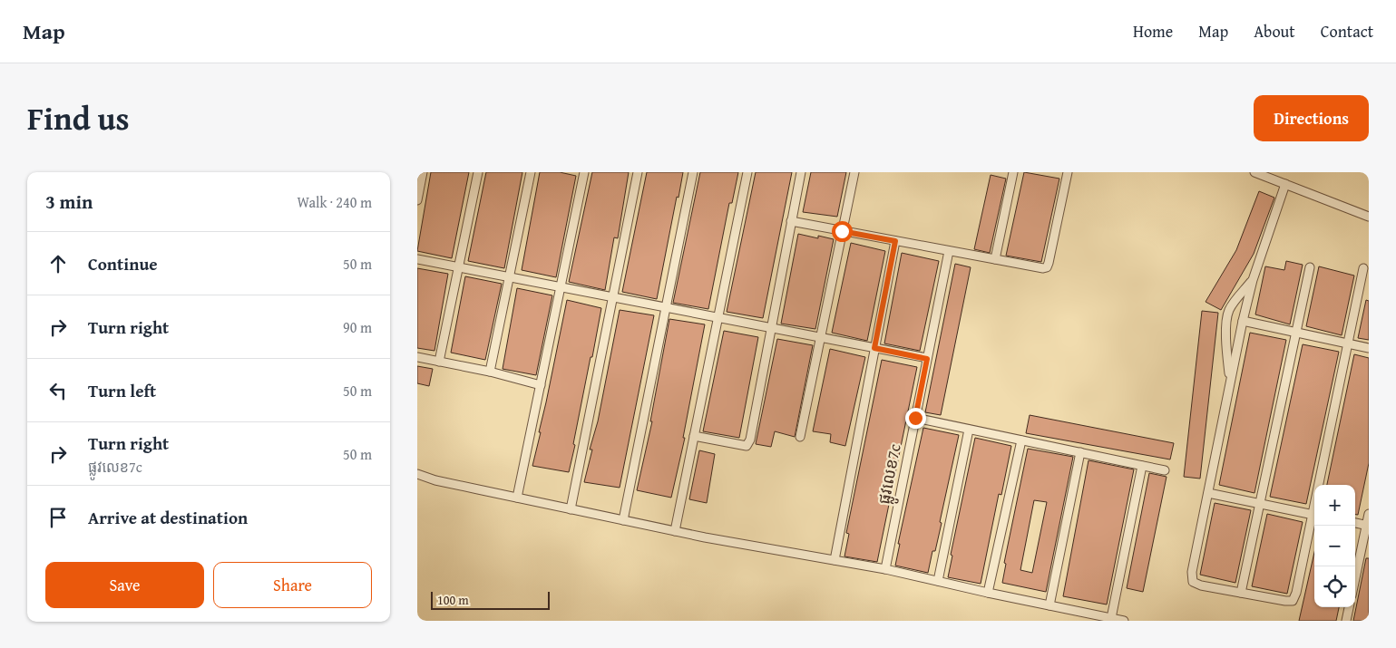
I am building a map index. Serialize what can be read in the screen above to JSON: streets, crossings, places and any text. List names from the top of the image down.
{
  "streets": {
    "street": ["ផ្លូវលេខ7c"]
  },
  "scale_bar": "100 m",
  "page": {
    "header": "Map",
    "nav": [
      "Home",
      "Map",
      "About",
      "Contact"
    ],
    "title": "Find us",
    "buttons": [
      "Directions",
      ["Save", "Share"]
    ],
    "heading": ["3 min", "Walk · 240 m"],
    "list": [
      ["Continue", "50 m"],
      ["Turn right", "90 m"],
      ["Turn left", "50 m"],
      ["Turn right", "ផ្លូវលេខ7c", "50 m"],
      "Arrive at destination"
    ],
    "map_buttons": ["+", "−"],
    "scale": "100 m"
  }
}
